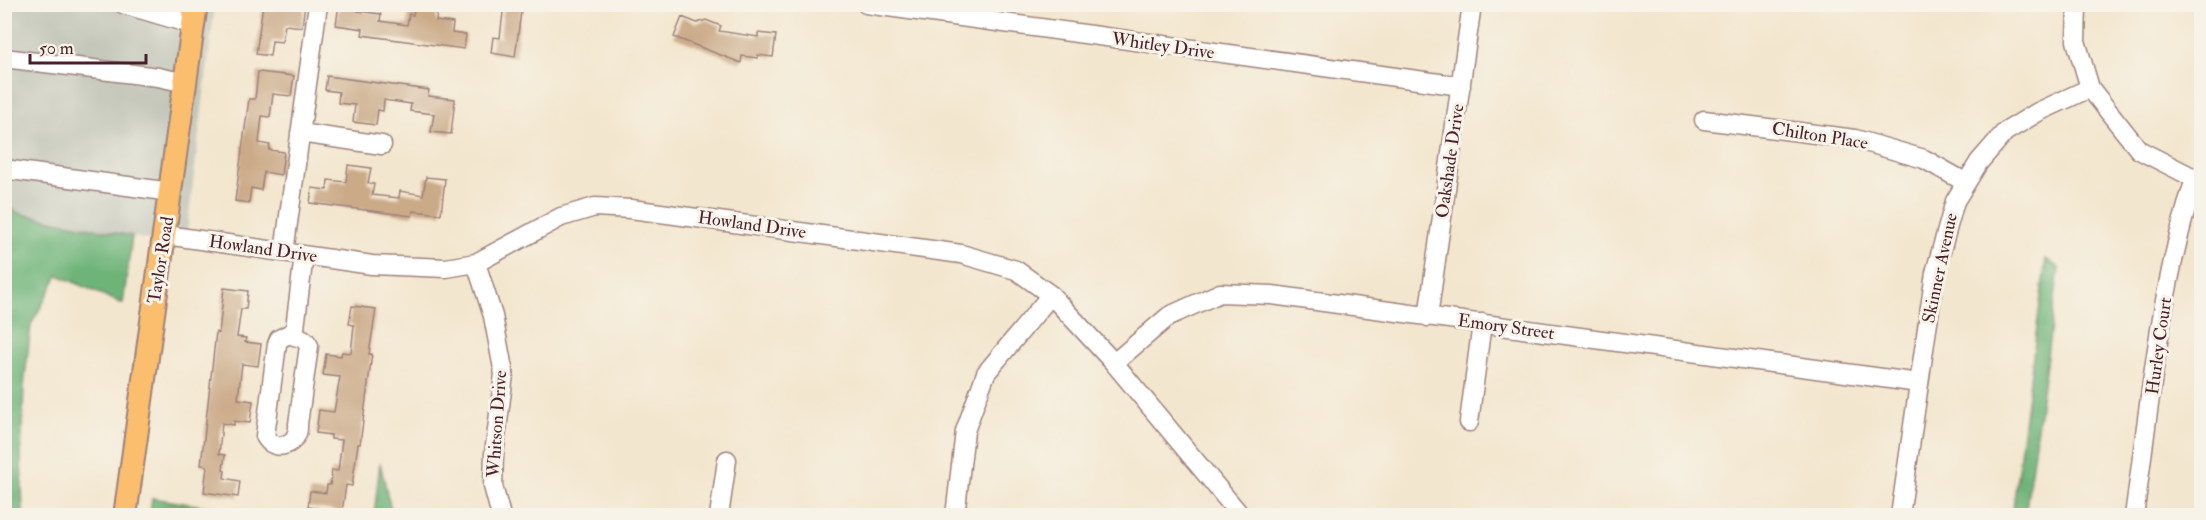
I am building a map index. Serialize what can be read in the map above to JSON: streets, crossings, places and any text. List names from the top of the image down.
{
  "streets": {
    "main road": ["Taylor Road"],
    "street": [
      "Whitley Drive",
      "Chilton Place",
      "Oakshade Drive",
      "Howland Drive",
      "Skinner Avenue",
      "Emory Street",
      "Hurley Court",
      "Whitson Drive"
    ]
  },
  "crossings": [
    ["Whitley Drive", "Oakshade Drive"],
    ["Chilton Place", "Skinner Avenue"],
    ["Oakshade Drive", "Emory Street"],
    ["Howland Drive", "Taylor Road"],
    ["Howland Drive", "Emory Street"],
    ["Howland Drive", "Whitson Drive"],
    ["Skinner Avenue", "Emory Street"]
  ],
  "scale_bar": "50 m"
}
